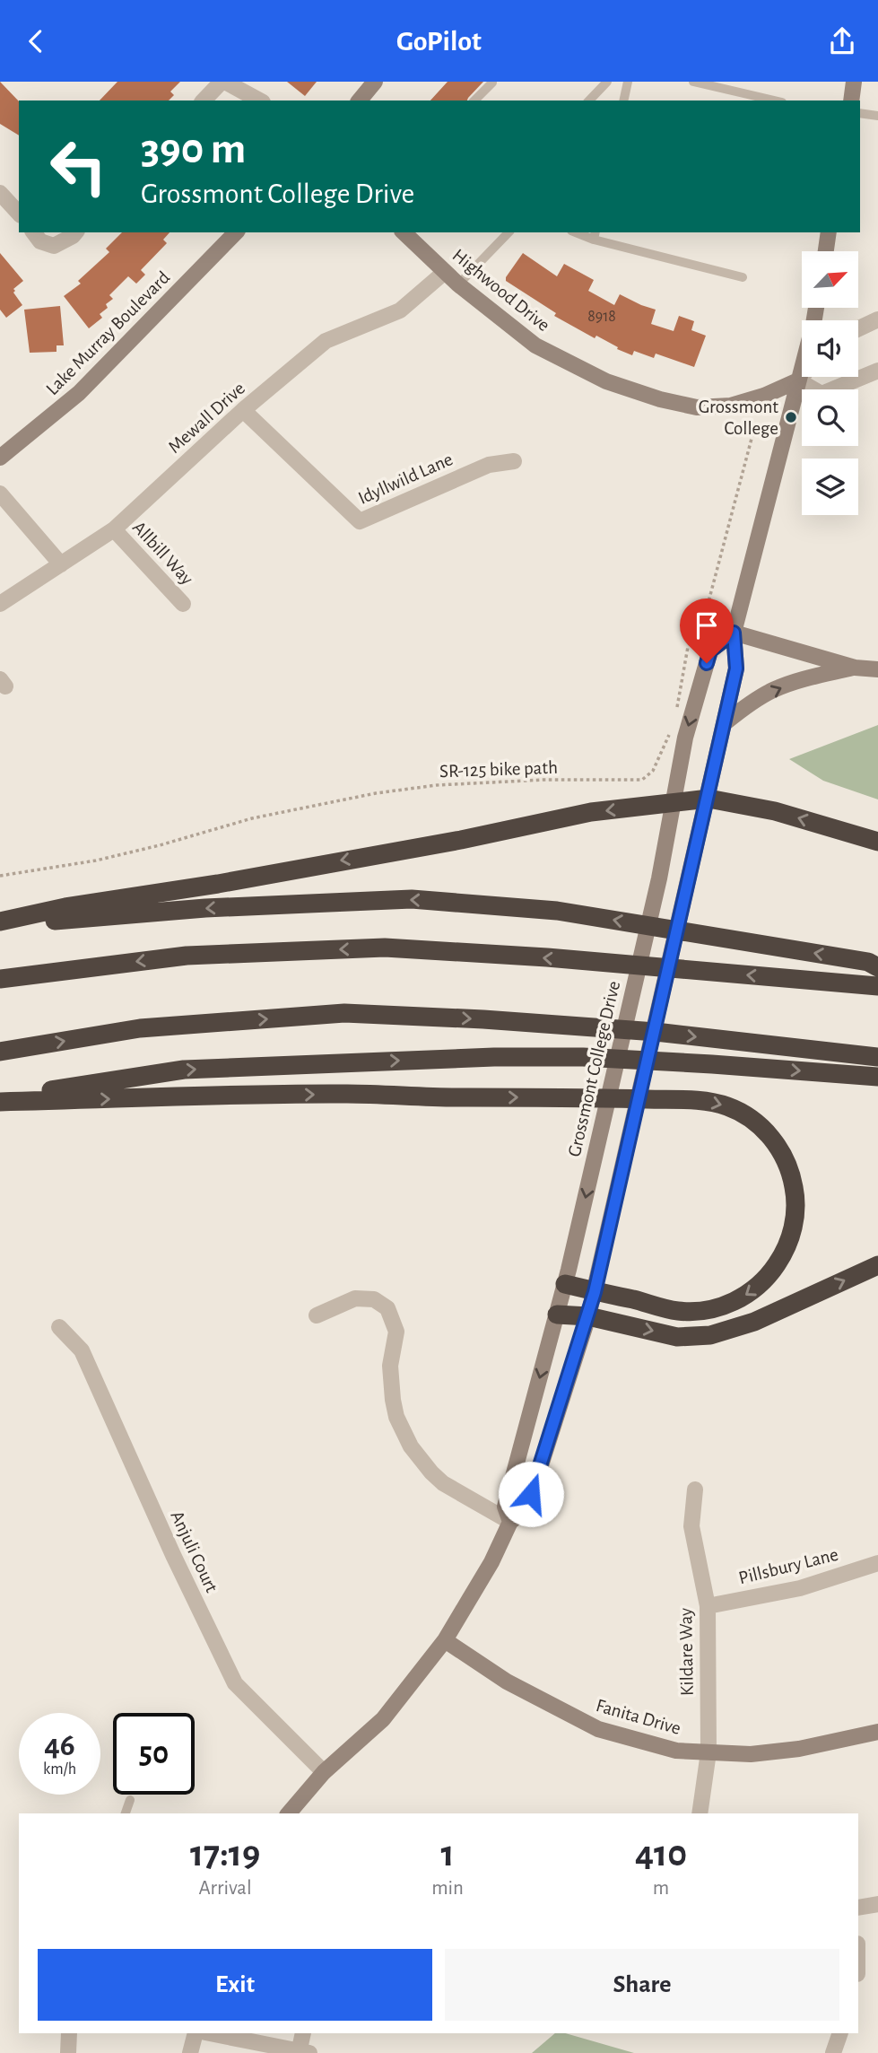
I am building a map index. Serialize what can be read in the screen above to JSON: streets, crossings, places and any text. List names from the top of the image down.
{
  "streets": {
    "main road": [
      "Highwood Drive",
      "Lake Murray Boulevard",
      "Grossmont College Drive",
      "Fanita Drive"
    ],
    "street": [
      "Mewall Drive",
      "Idyllwild Lane",
      "Allbill Way",
      "Anjuli Court",
      "Pillsbury Lane",
      "Kildare Way"
    ],
    "path": ["SR-125 bike path"]
  },
  "crossings": [
    ["Highwood Drive", "Mewall Drive"],
    ["Highwood Drive", "Grossmont College Drive"],
    ["Mewall Drive", "Idyllwild Lane"],
    ["Mewall Drive", "Allbill Way"],
    ["Grossmont College Drive", "Anjuli Court"],
    ["Grossmont College Drive", "Fanita Drive"],
    ["Pillsbury Lane", "Kildare Way"],
    ["Kildare Way", "Fanita Drive"]
  ],
  "places": ["Grossmont College"],
  "house_numbers": ["8918"],
  "north": "top right",
  "page": {
    "header": "GoPilot",
    "turn": ["390 m", "Grossmont College Drive"],
    "speed": "46 km/h",
    "limit": "50",
    "eta": [
      "17:19",
      "Arrival",
      "1",
      "min",
      "410",
      "m"
    ],
    "buttons": ["Exit", "Share"]
  }
}
